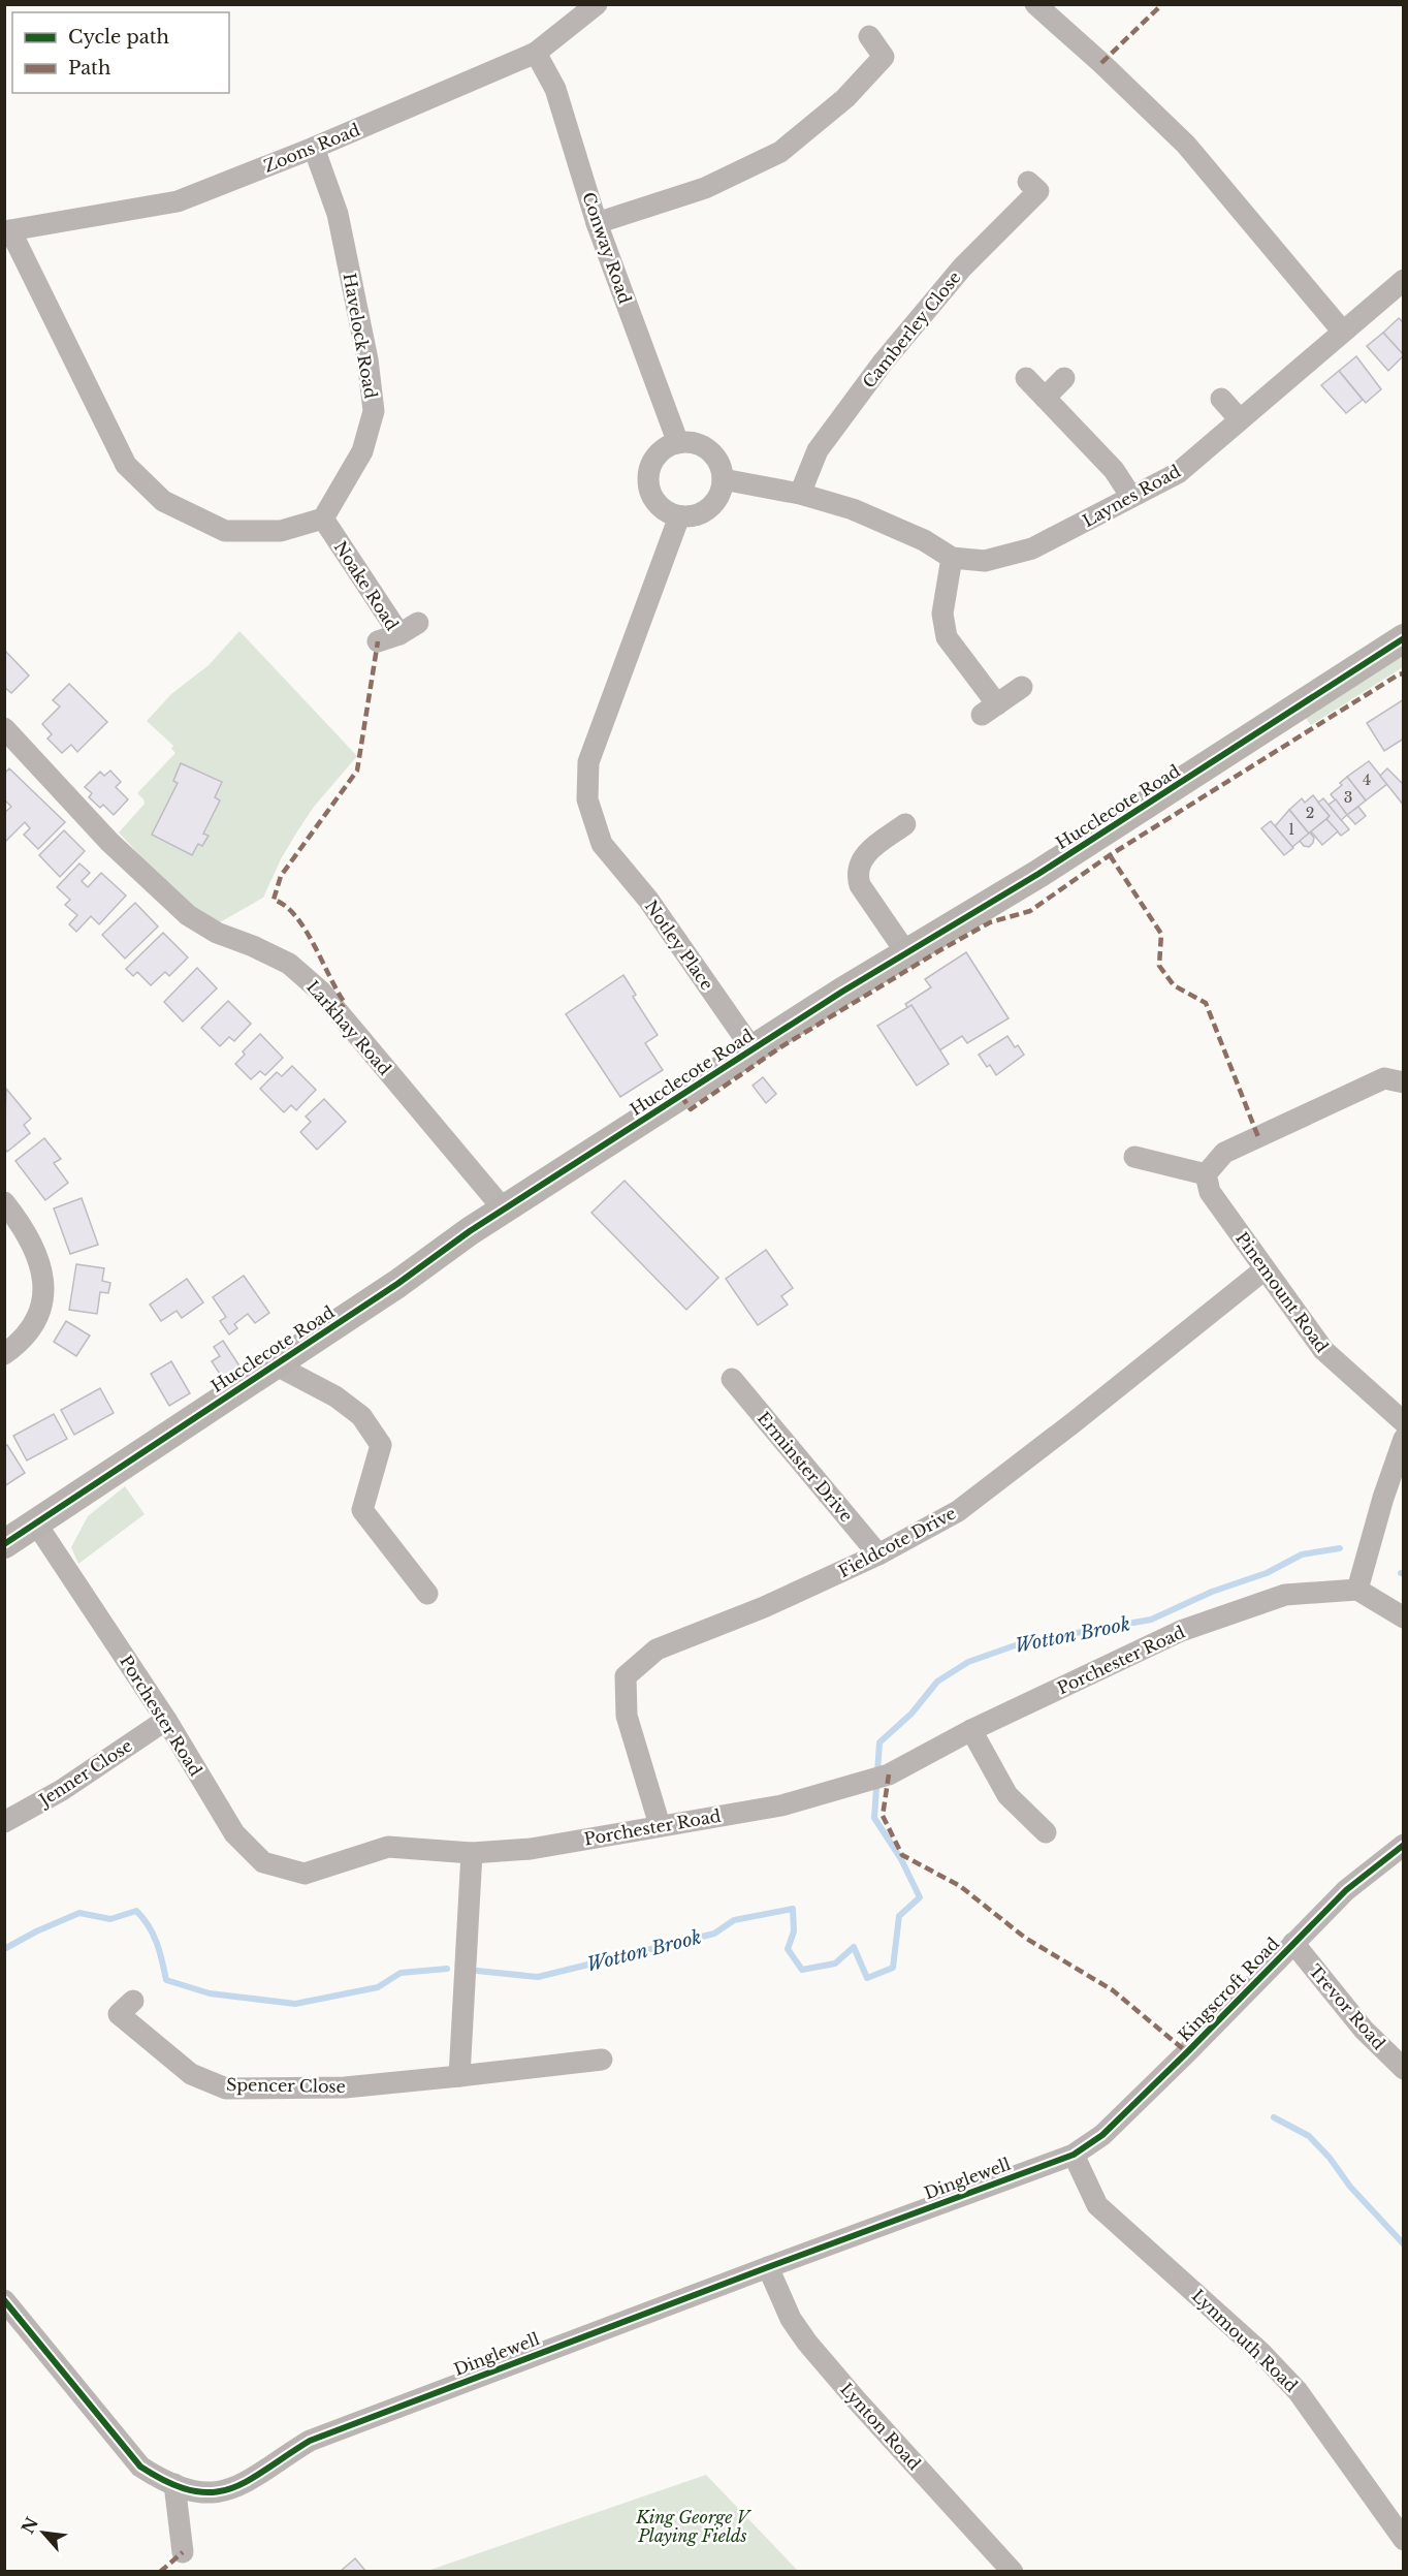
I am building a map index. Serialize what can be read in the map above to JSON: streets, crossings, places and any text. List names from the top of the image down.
{
  "streets": {
    "street": [
      "Zoons Road",
      "Conway Road",
      "Camberley Close",
      "Havelock Road",
      "Laynes Road",
      "Noake Road",
      "Hucclecote Road",
      "Notley Place",
      "Larkhay Road",
      "Pinemount Road",
      "Erminster Drive",
      "Fieldcote Drive",
      "Porchester Road",
      "Jenner Close",
      "Kingscroft Road",
      "Trevor Road",
      "Spencer Close",
      "Dinglewell",
      "Lynmouth Road",
      "Lynton Road"
    ]
  },
  "crossings": [
    ["Zoons Road", "Conway Road"],
    ["Zoons Road", "Havelock Road"],
    ["Conway Road", "Notley Place"],
    ["Camberley Close", "Laynes Road"],
    ["Havelock Road", "Noake Road"],
    ["Hucclecote Road", "Notley Place"],
    ["Hucclecote Road", "Larkhay Road"],
    ["Hucclecote Road", "Porchester Road"],
    ["Pinemount Road", "Fieldcote Drive"],
    ["Erminster Drive", "Fieldcote Drive"],
    ["Fieldcote Drive", "Porchester Road"],
    ["Porchester Road", "Jenner Close"],
    ["Kingscroft Road", "Trevor Road"],
    ["Kingscroft Road", "Dinglewell"],
    ["Kingscroft Road", "Lynmouth Road"],
    ["Dinglewell", "Lynmouth Road"],
    ["Dinglewell", "Lynton Road"]
  ],
  "water": ["Wotton Brook"],
  "parks": ["King George V Playing Fields"],
  "house_numbers": [
    "4",
    "3",
    "2",
    "1"
  ],
  "legend": ["Cycle path", "Path"],
  "north": "top left"
}
